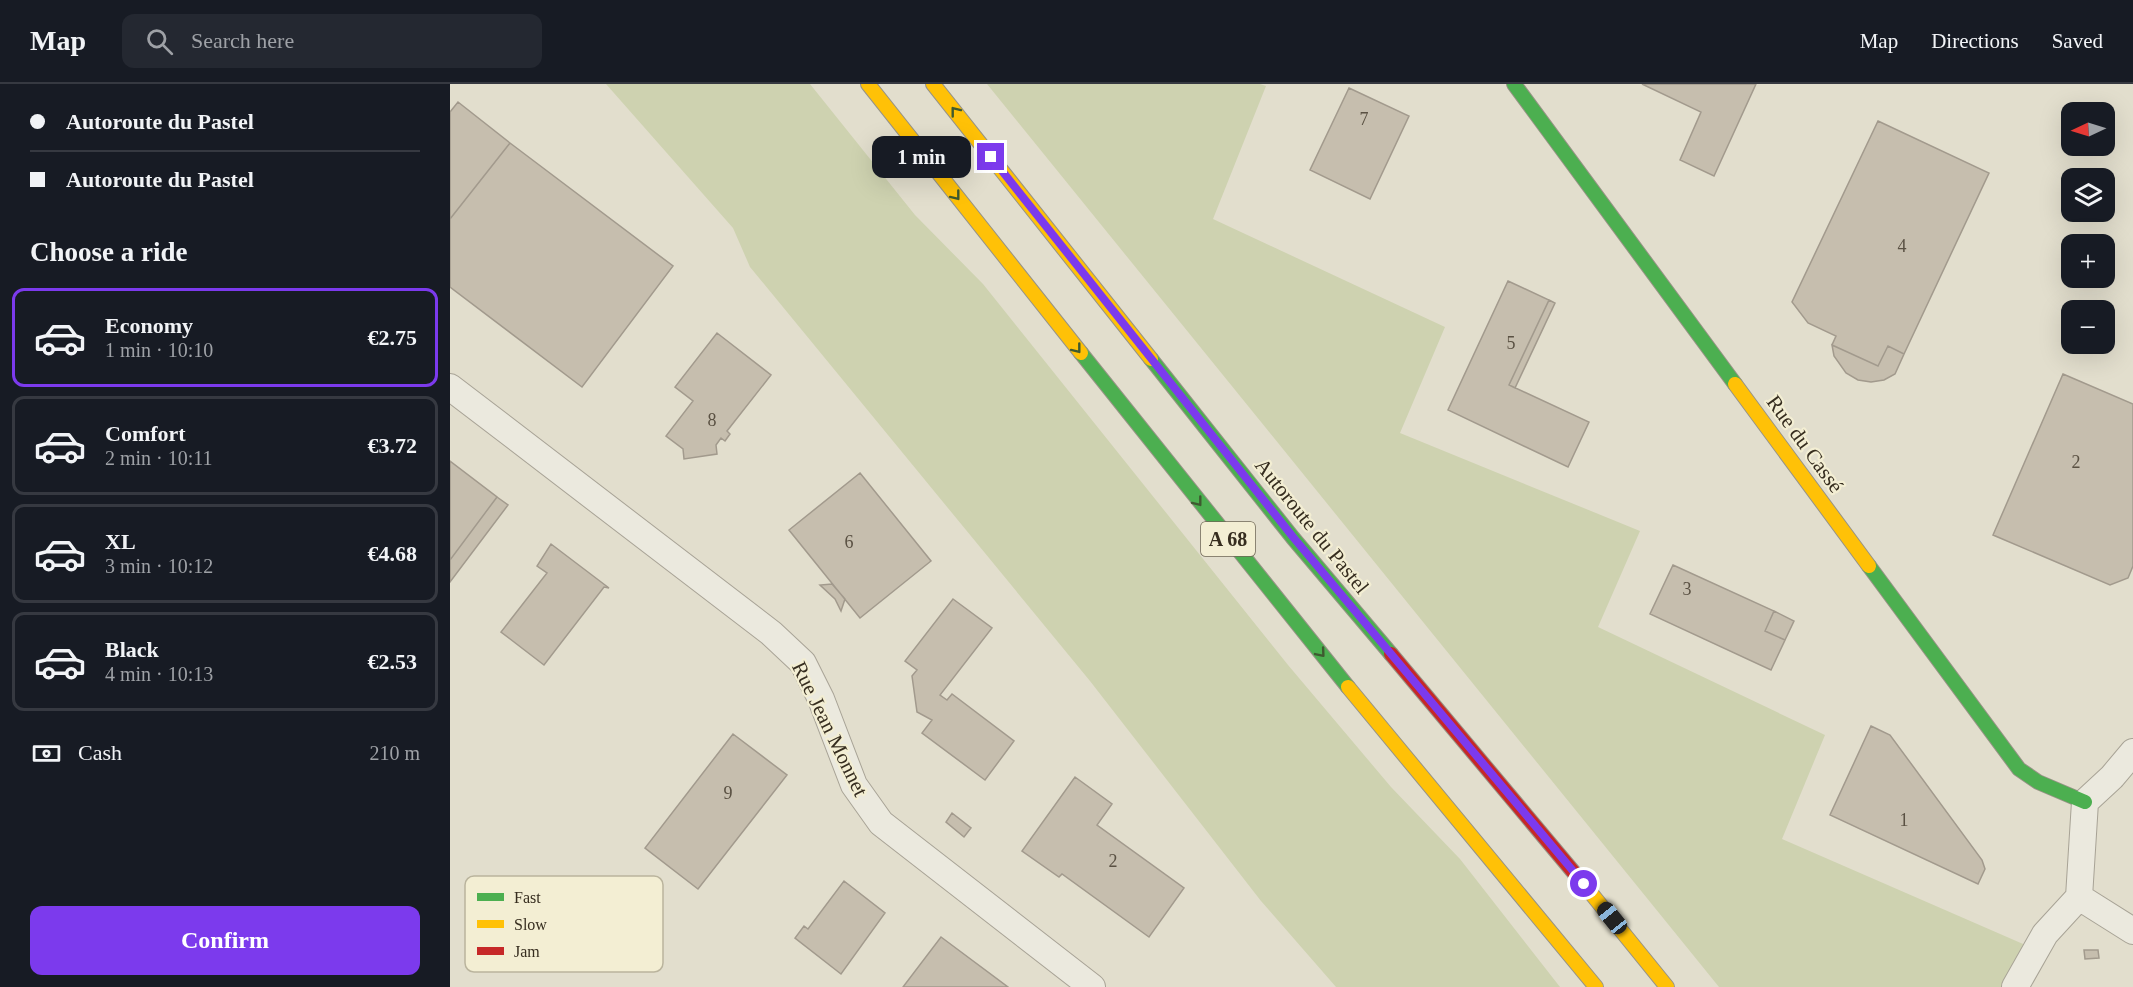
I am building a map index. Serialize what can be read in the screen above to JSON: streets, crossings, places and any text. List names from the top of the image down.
{
  "streets": {
    "main road": ["Rue du Cassé", "Autoroute du Pastel", "A 68"],
    "street": ["Rue Jean Monnet"]
  },
  "house_numbers": [
    "7",
    "4",
    "5",
    "8",
    "2",
    "6",
    "3",
    "9",
    "1",
    "2"
  ],
  "legend": ["Fast", "Slow", "Jam"],
  "north": "left",
  "page": {
    "header": "Map",
    "search": "Search here",
    "nav": ["Map", "Directions", "Saved"],
    "banner": ["Autoroute du Pastel", "Autoroute du Pastel"],
    "map_buttons": ["+", "−"],
    "bubble": "1 min",
    "heading": "Choose a ride",
    "list": [
      {
        "name": "Economy",
        "note": "1 min · 10:10",
        "value": "€2.75"
      },
      {
        "name": "Comfort",
        "note": "2 min · 10:11",
        "value": "€3.72"
      },
      {
        "name": "XL",
        "note": "3 min · 10:12",
        "value": "€4.68"
      },
      {
        "name": "Black",
        "note": "4 min · 10:13",
        "value": "€2.53"
      }
    ],
    "pay": ["Cash", "210 m"],
    "buttons": "Confirm"
  }
}
